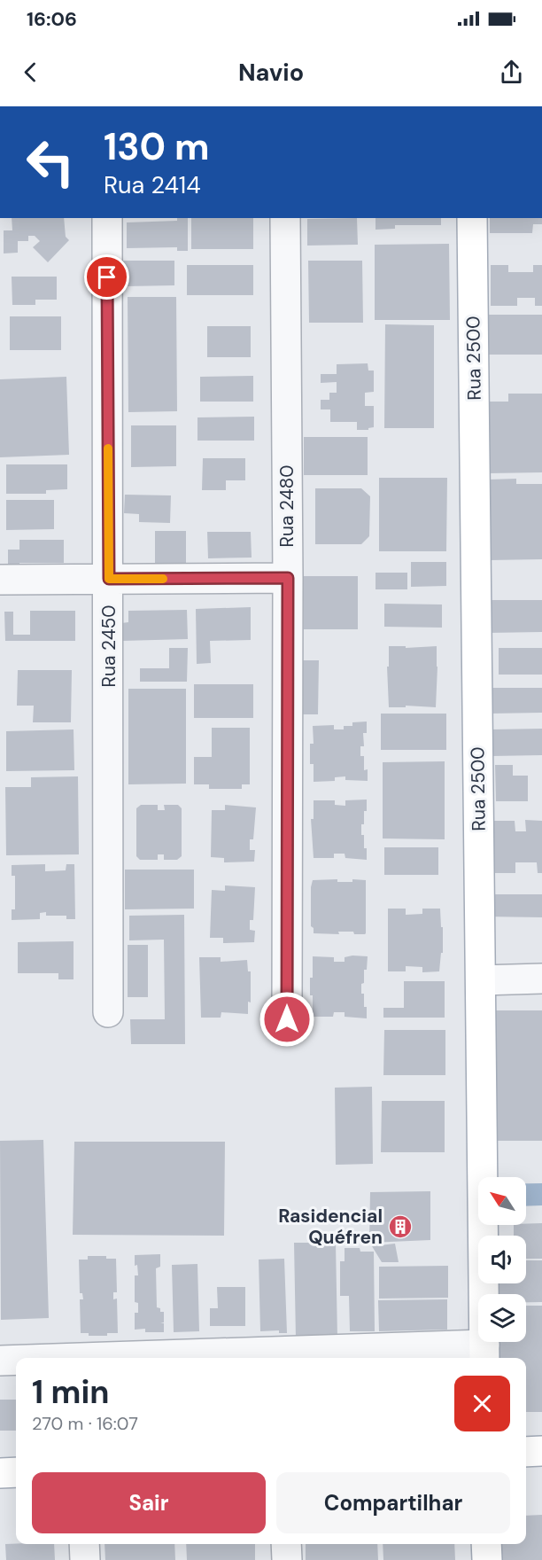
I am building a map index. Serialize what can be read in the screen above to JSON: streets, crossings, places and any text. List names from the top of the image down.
{
  "streets": {
    "main road": ["Rua 2500"],
    "street": ["Rua 2480", "Rua 2450"]
  },
  "places": {
    "building": ["Rasidencial Quéfren"]
  },
  "north": "top left",
  "page": {
    "status": "16:06",
    "header": "Navio",
    "turn": ["130 m", "Rua 2414"],
    "heading": ["1 min", "270 m · 16:07"],
    "buttons": ["Sair", "Compartilhar"]
  }
}
